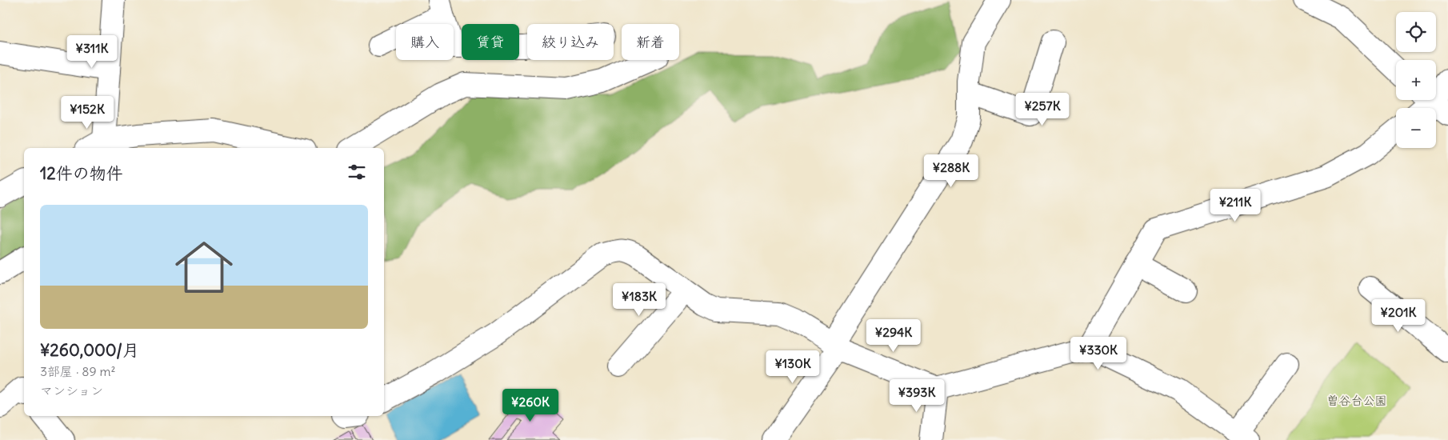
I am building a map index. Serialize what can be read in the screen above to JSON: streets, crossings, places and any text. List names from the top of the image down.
{
  "parks": ["曽谷台公園"],
  "page": {
    "map_buttons": ["+", "−"],
    "chip": [
      "購入",
      "賃貸",
      "絞り込み",
      "新着"
    ],
    "price": [
      "¥311K",
      "¥257K",
      "¥152K",
      "¥288K",
      "¥211K",
      "¥183K",
      "¥201K",
      "¥294K",
      "¥330K",
      "¥130K",
      "¥393K",
      "¥260K"
    ],
    "heading": "12件の物件",
    "list": [
      {
        "name": "¥260,000/月",
        "note": "3部屋 · 89 m² · マンション"
      }
    ]
  }
}
